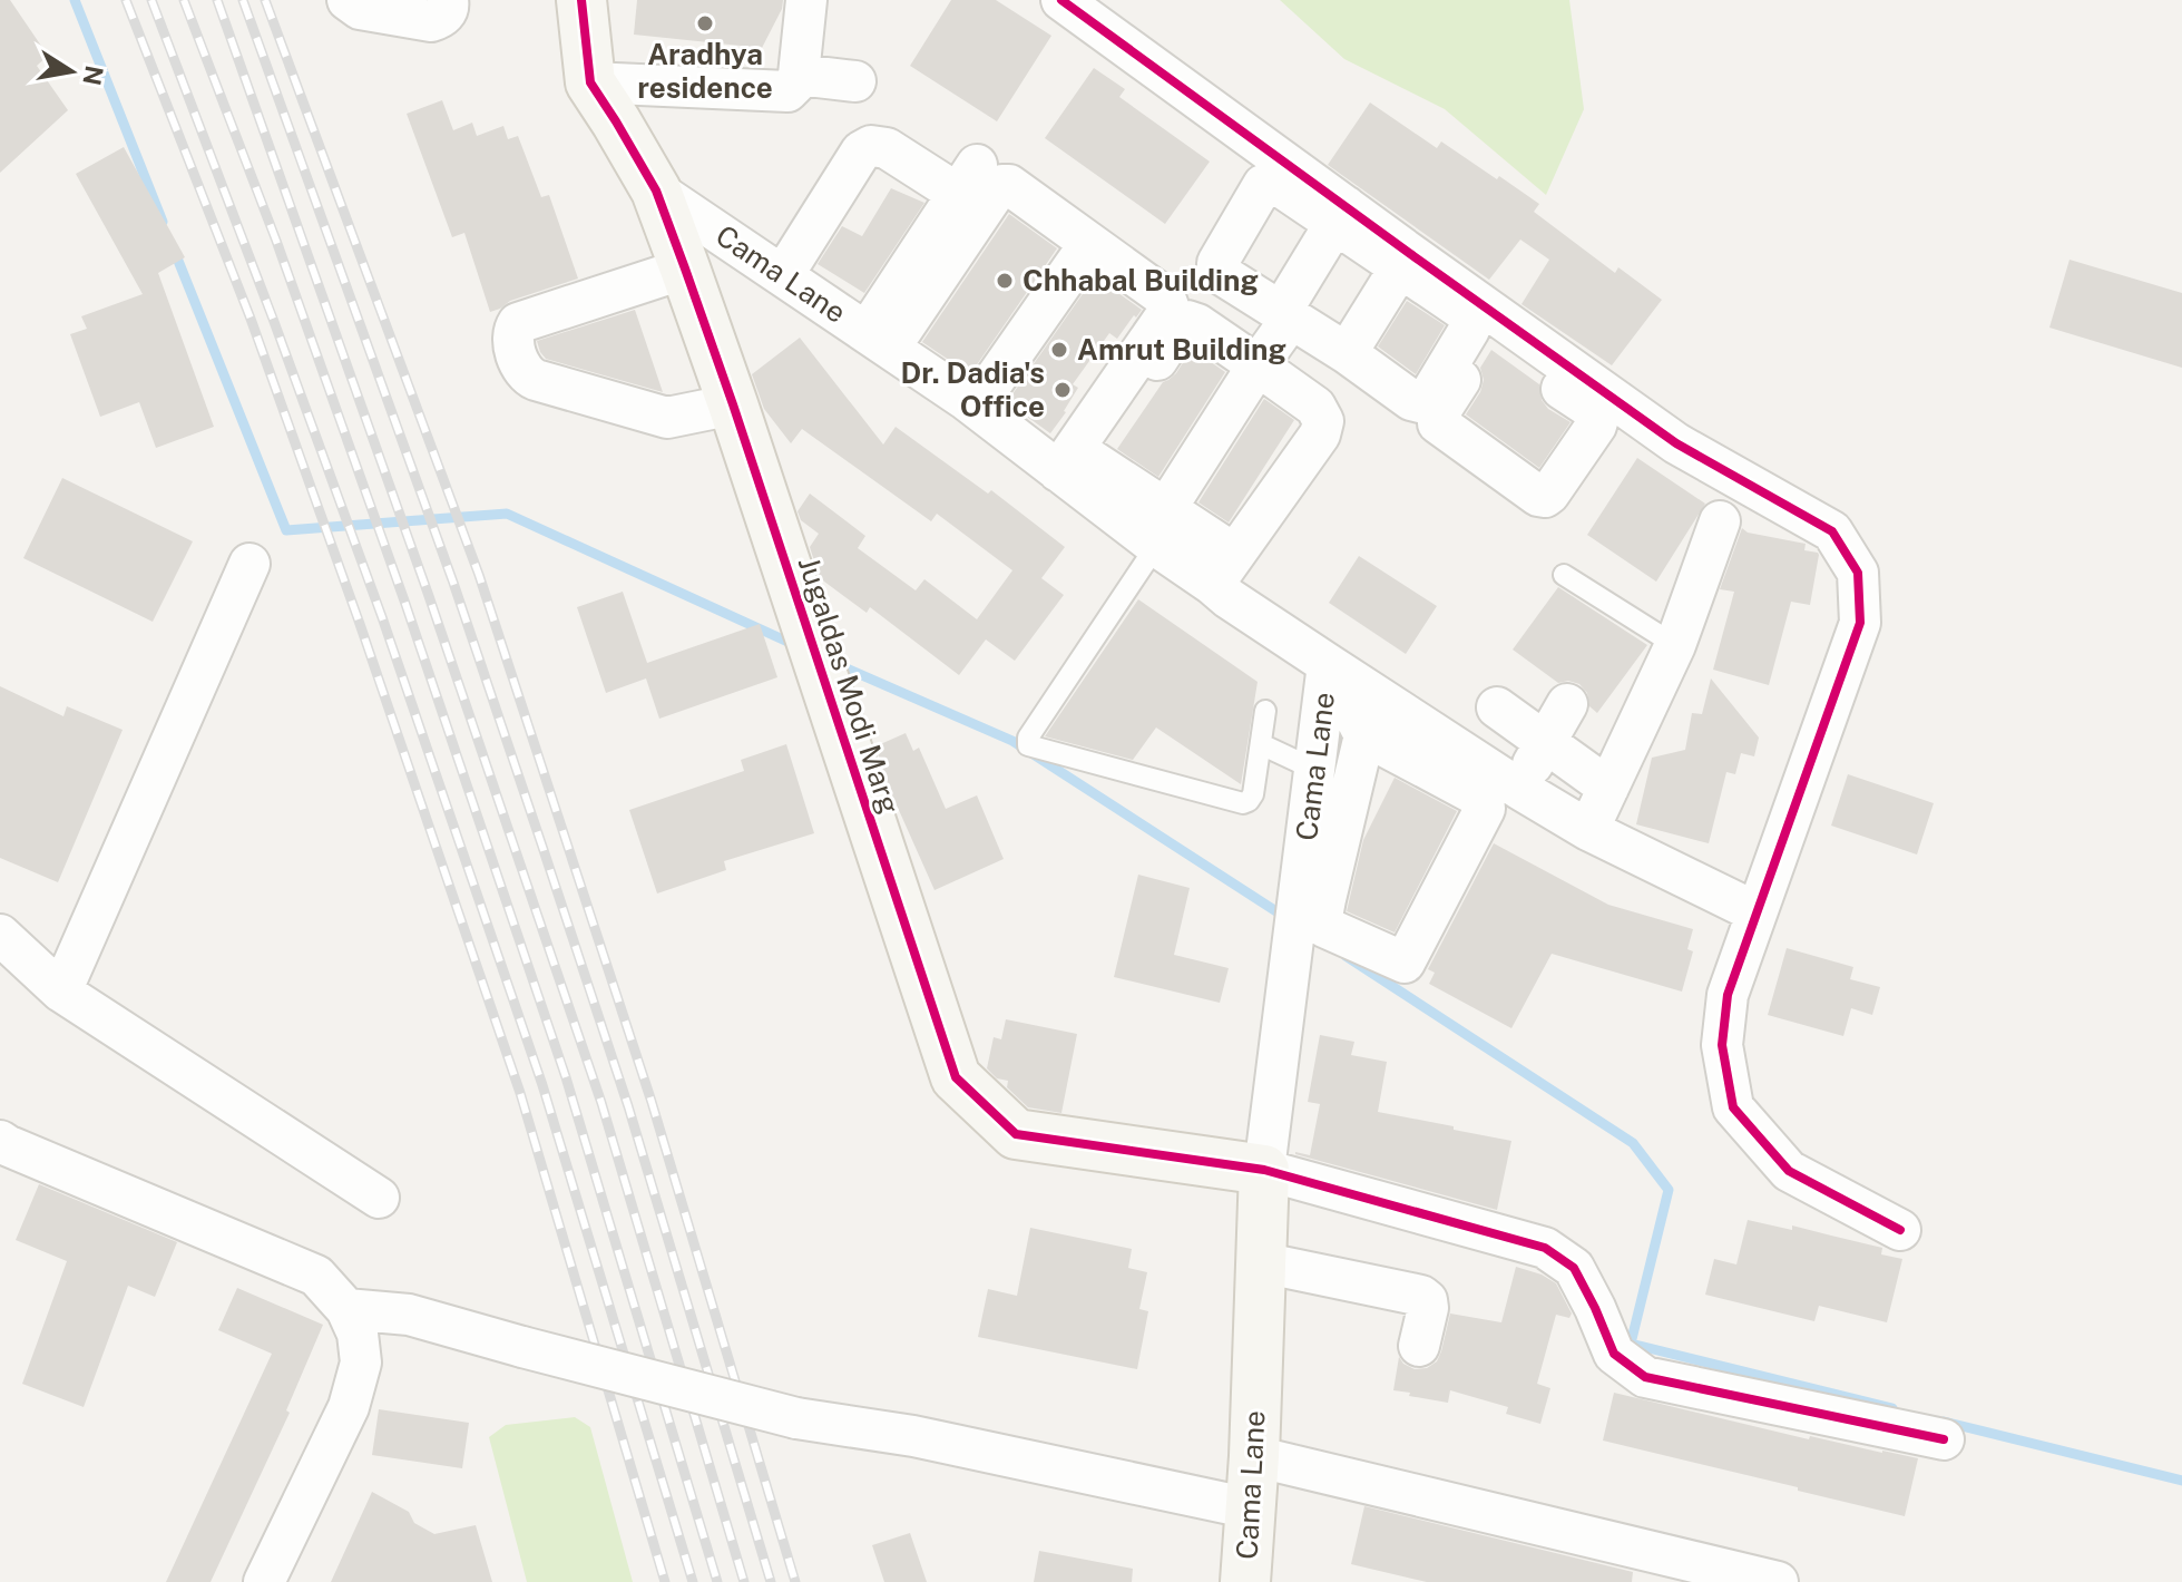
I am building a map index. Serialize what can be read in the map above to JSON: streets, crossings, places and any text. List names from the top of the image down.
{
  "streets": {
    "street": ["Cama Lane", "Jugaldas Modi Marg"]
  },
  "crossings": [
    ["Cama Lane", "Jugaldas Modi Marg"]
  ],
  "places": [
    "Aradhya residence",
    "Chhabal Building",
    "Amrut Building",
    "Dr. Dadia's Office"
  ],
  "north": "right"
}
